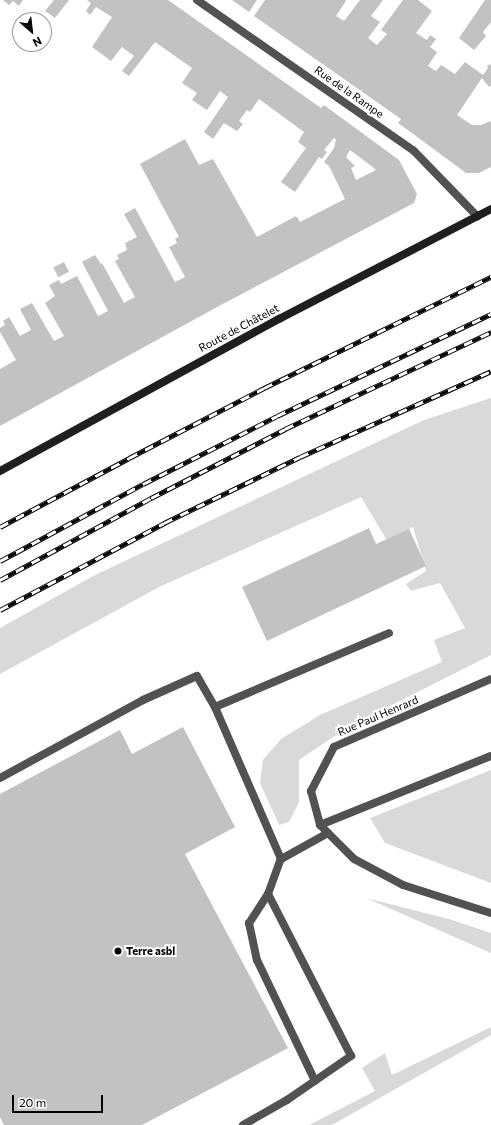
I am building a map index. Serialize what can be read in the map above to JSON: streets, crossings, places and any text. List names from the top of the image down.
{
  "streets": {
    "main road": ["Route de Châtelet"],
    "street": ["Rue de la Rampe", "Rue Paul Henrard"]
  },
  "crossings": [
    ["Rue de la Rampe", "Route de Châtelet"]
  ],
  "places": ["Terre asbl"],
  "scale_bar": "20 m",
  "north": "bottom right"
}
